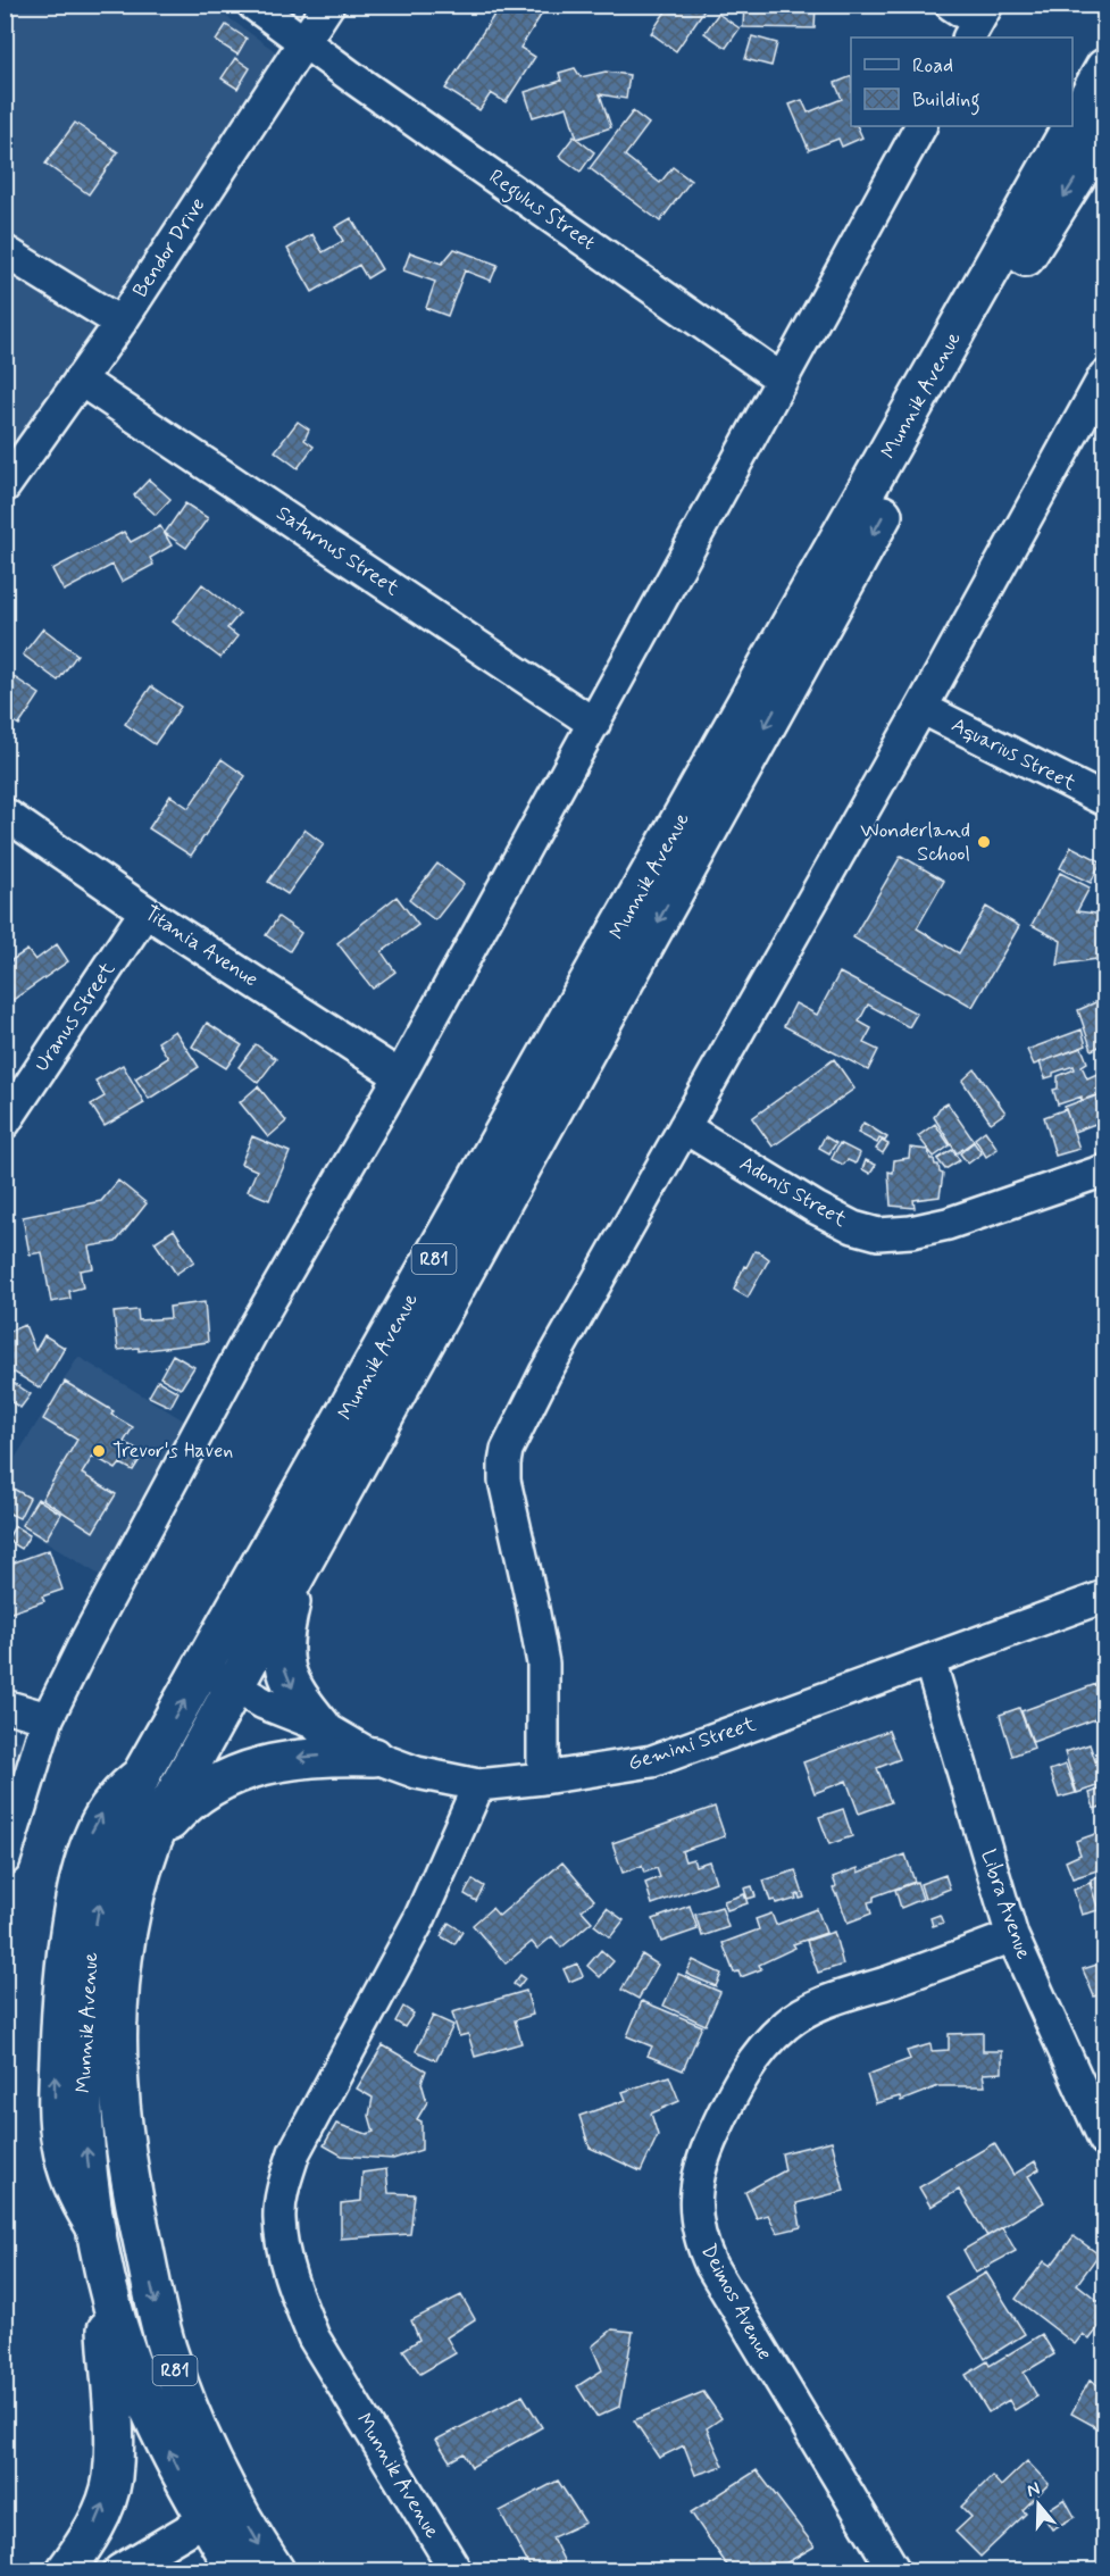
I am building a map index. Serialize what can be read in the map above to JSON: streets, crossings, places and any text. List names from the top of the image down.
{
  "streets": {
    "main road": ["Munnik Avenue", "R81"],
    "street": [
      "Regulus Street",
      "Bendor Drive",
      "Saturnus Street",
      "Aquarius Street",
      "Titania Avenue",
      "Uranus Street",
      "Adonis Street",
      "Gemini Street",
      "Libra Avenue",
      "Deimos Avenue"
    ]
  },
  "crossings": [
    ["Regulus Street", "Bendor Drive"],
    ["Bendor Drive", "Saturnus Street"],
    ["Munnik Avenue", "Gemini Street"],
    ["Titania Avenue", "Uranus Street"],
    ["Gemini Street", "Libra Avenue"],
    ["Libra Avenue", "Deimos Avenue"]
  ],
  "places": ["Wonderland School", "Trevor's Haven"],
  "legend": ["Road", "Building"],
  "north": "top"
}
